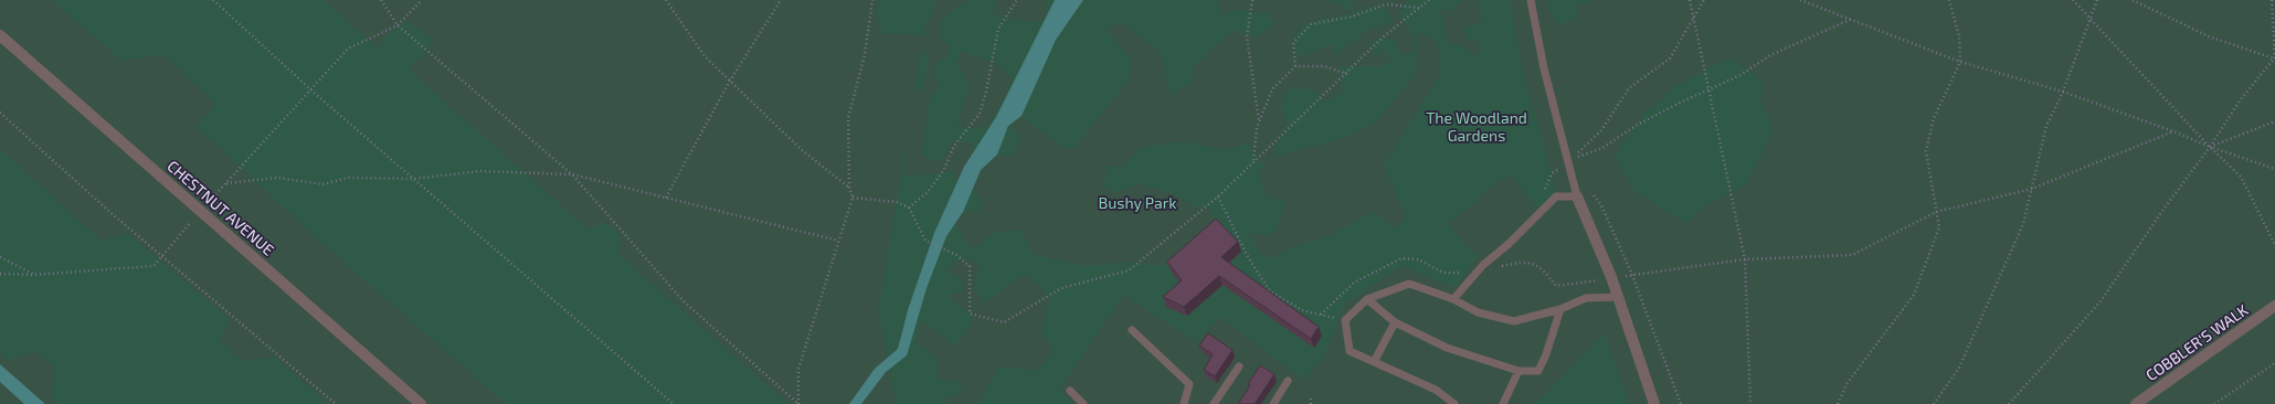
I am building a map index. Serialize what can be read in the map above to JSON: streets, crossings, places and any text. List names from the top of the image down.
{
  "streets": {
    "street": ["CHESTNUT AVENUE", "COBBLER'S WALK"]
  },
  "parks": ["The Woodland Gardens", "Bushy Park"]
}
